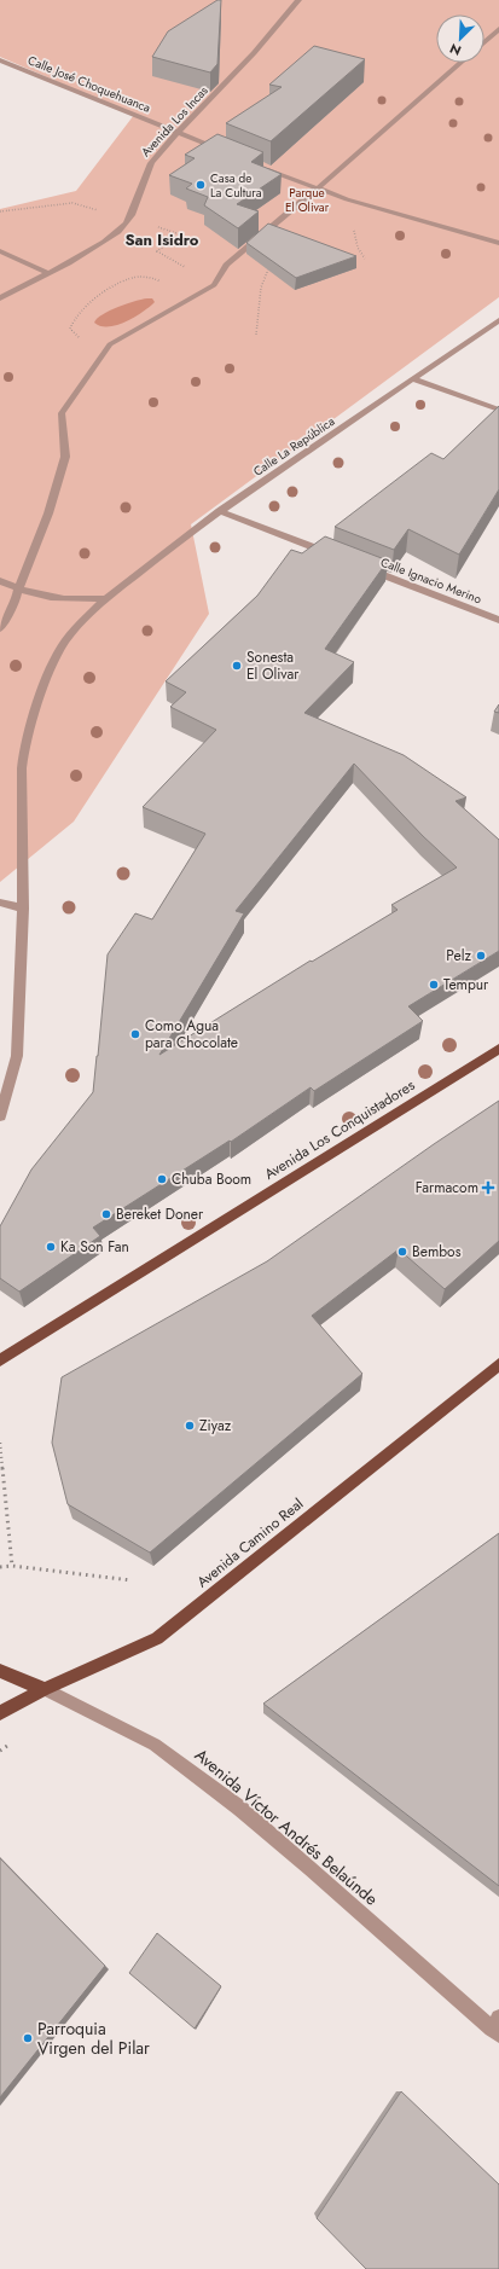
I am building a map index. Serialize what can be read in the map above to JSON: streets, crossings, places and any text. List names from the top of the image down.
{
  "streets": {
    "main road": ["Avenida Los Conquistadores", "Avenida Camino Real", "Avenida Víctor Andrés Belaúnde"],
    "street": [
      "Calle José Choquehuanca",
      "Avenida Los Incas",
      "Calle La República",
      "Calle Ignacio Merino"
    ]
  },
  "crossings": [
    ["Calle José Choquehuanca", "Avenida Los Incas"],
    ["Avenida Camino Real", "Avenida Víctor Andrés Belaúnde"]
  ],
  "districts": ["San Isidro"],
  "parks": ["Parque El Olivar"],
  "places": {
    "other": [
      "Casa de La Cultura",
      "Sonesta El Olivar",
      "Pelz",
      "Tempur",
      "Como Agua para Chocolate",
      "Chuba Boom",
      "Bereket Doner",
      "Ka Son Fan",
      "Bembos",
      "Ziyaz",
      "Parroquia Virgen del Pilar"
    ],
    "health": ["Farmacom"]
  },
  "north": "bottom left"
}
